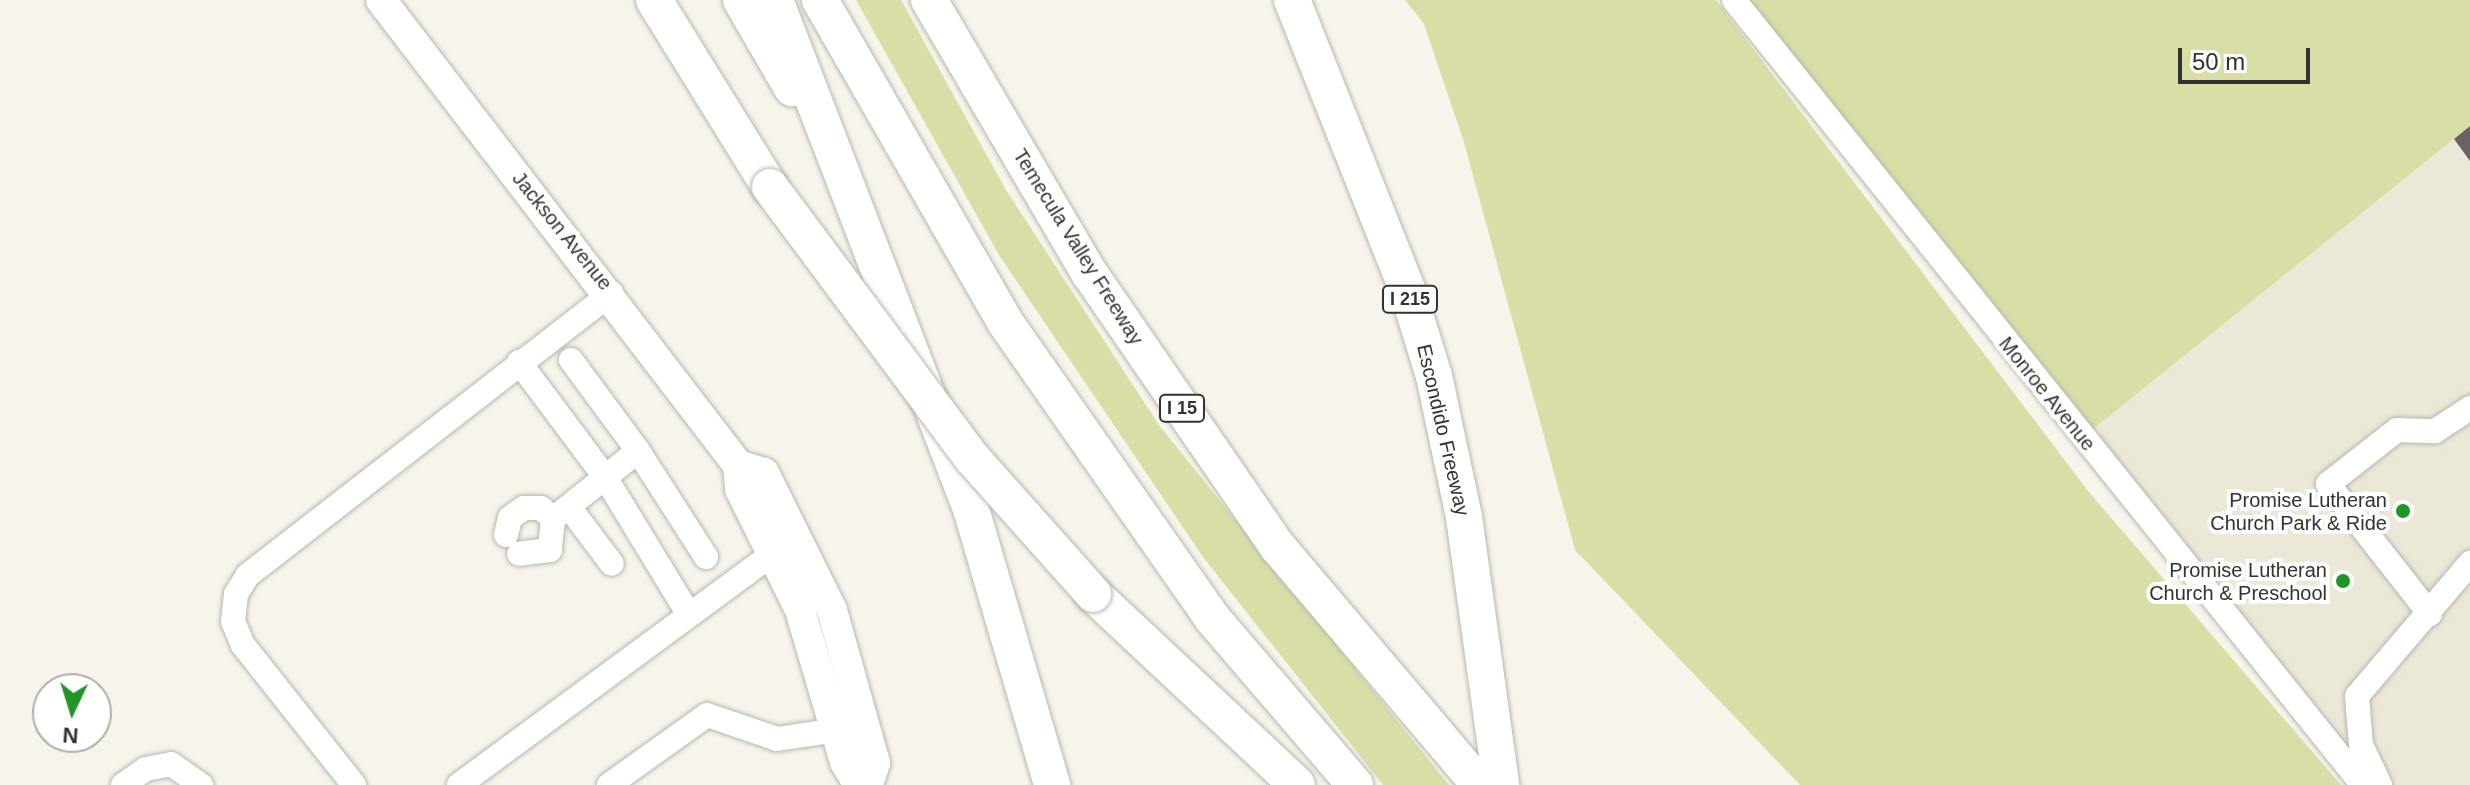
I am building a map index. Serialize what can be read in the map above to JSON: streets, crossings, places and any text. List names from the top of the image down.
{
  "streets": {
    "highway": [
      "Temecula Valley Freeway",
      "I 215",
      "I 15",
      "Escondido Freeway"
    ],
    "main road": ["Jackson Avenue"],
    "street": ["Monroe Avenue"]
  },
  "places": ["Promise Lutheran Church Park & Ride", "Promise Lutheran Church & Preschool"],
  "scale_bar": "50 m",
  "north": "bottom"
}
